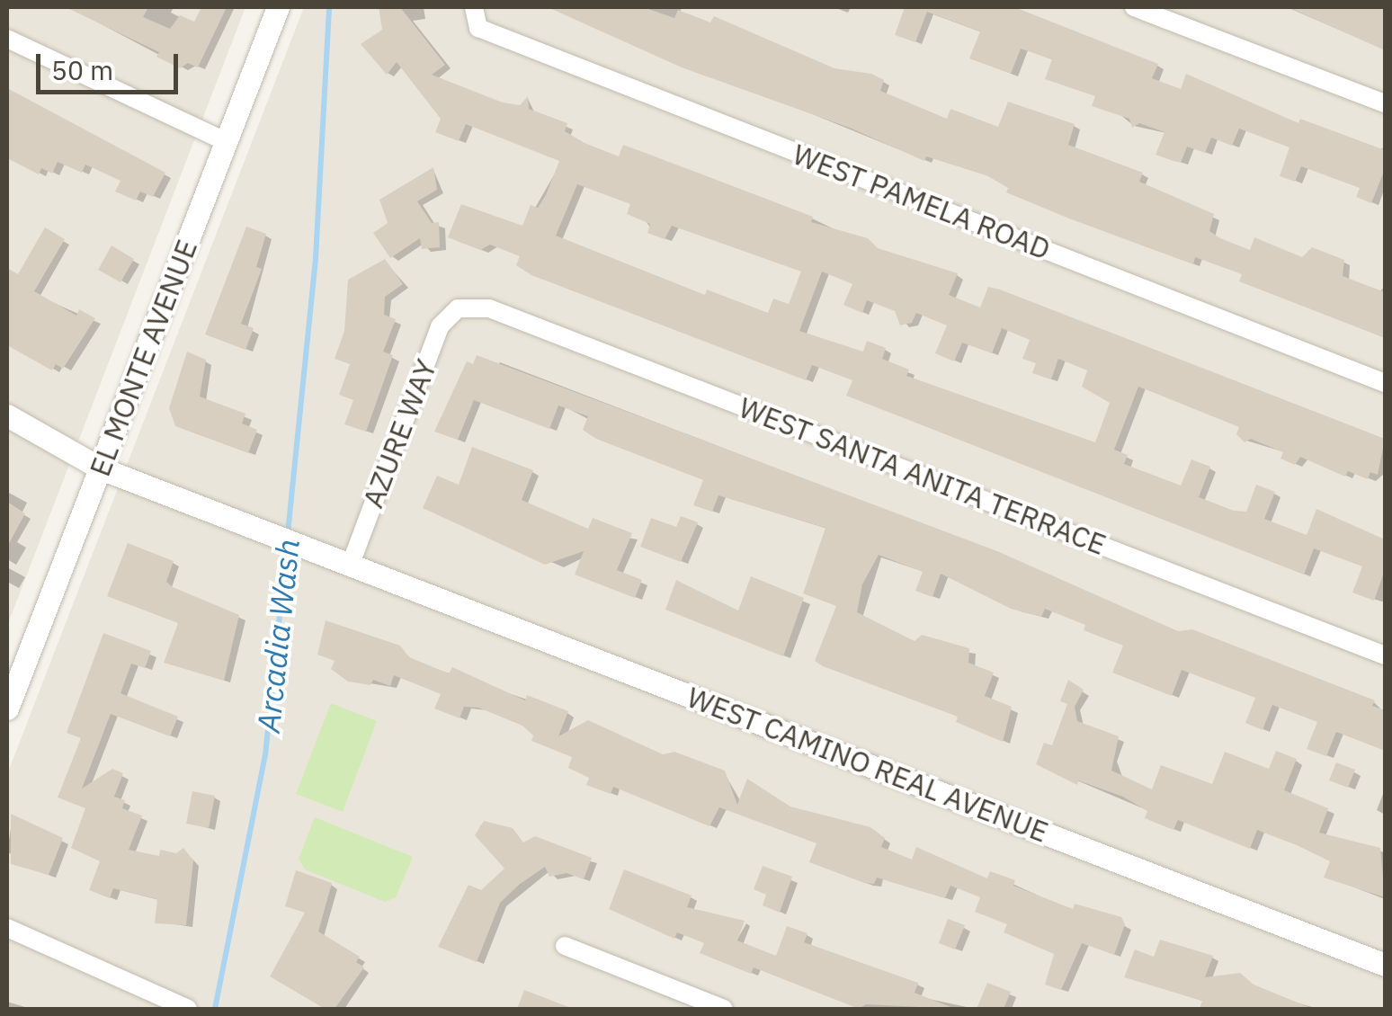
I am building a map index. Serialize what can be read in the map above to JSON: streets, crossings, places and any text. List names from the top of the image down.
{
  "streets": {
    "street": [
      "WEST PAMELA ROAD",
      "EL MONTE AVENUE",
      "AZURE WAY",
      "WEST SANTA ANITA TERRACE",
      "WEST CAMINO REAL AVENUE"
    ]
  },
  "crossings": [
    ["EL MONTE AVENUE", "WEST CAMINO REAL AVENUE"],
    ["AZURE WAY", "WEST SANTA ANITA TERRACE"],
    ["AZURE WAY", "WEST CAMINO REAL AVENUE"]
  ],
  "water": ["Arcadia Wash"],
  "scale_bar": "50 m"
}
